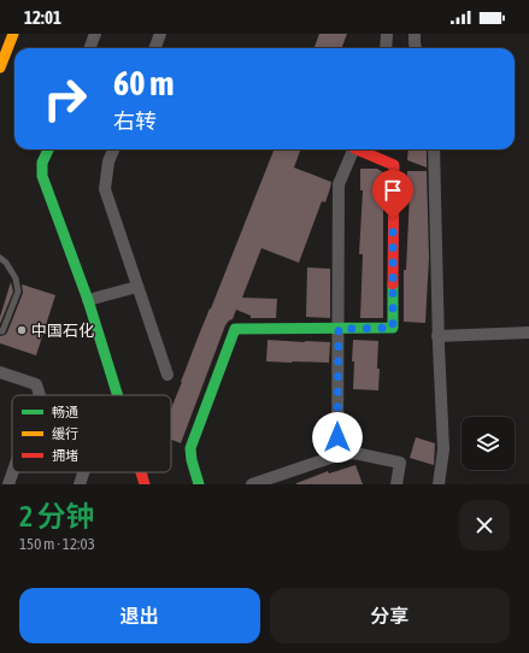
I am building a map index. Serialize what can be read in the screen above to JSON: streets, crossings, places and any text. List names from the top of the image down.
{
  "places": ["中国石化"],
  "legend": ["畅通", "缓行", "拥堵"],
  "page": {
    "status": "12:01",
    "turn": ["60 m", "右转"],
    "heading": ["2 分钟", "150 m · 12:03"],
    "buttons": ["退出", "分享"]
  }
}
